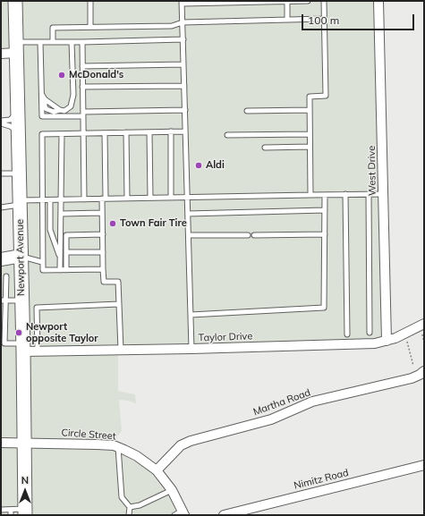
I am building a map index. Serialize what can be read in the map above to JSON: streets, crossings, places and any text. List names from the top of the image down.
{
  "streets": {
    "main road": ["Newport Avenue"],
    "street": [
      "West Drive",
      "Taylor Drive",
      "Martha Road",
      "Circle Street",
      "Nimitz Road"
    ]
  },
  "crossings": [
    ["West Drive", "Taylor Drive"],
    ["Newport Avenue", "Taylor Drive"],
    ["Newport Avenue", "Circle Street"],
    ["Martha Road", "Circle Street"]
  ],
  "places": [
    "McDonald's",
    "Aldi",
    "Town Fair Tire",
    "Newport opposite Taylor"
  ],
  "scale_bar": "100 m",
  "north": "top"
}
